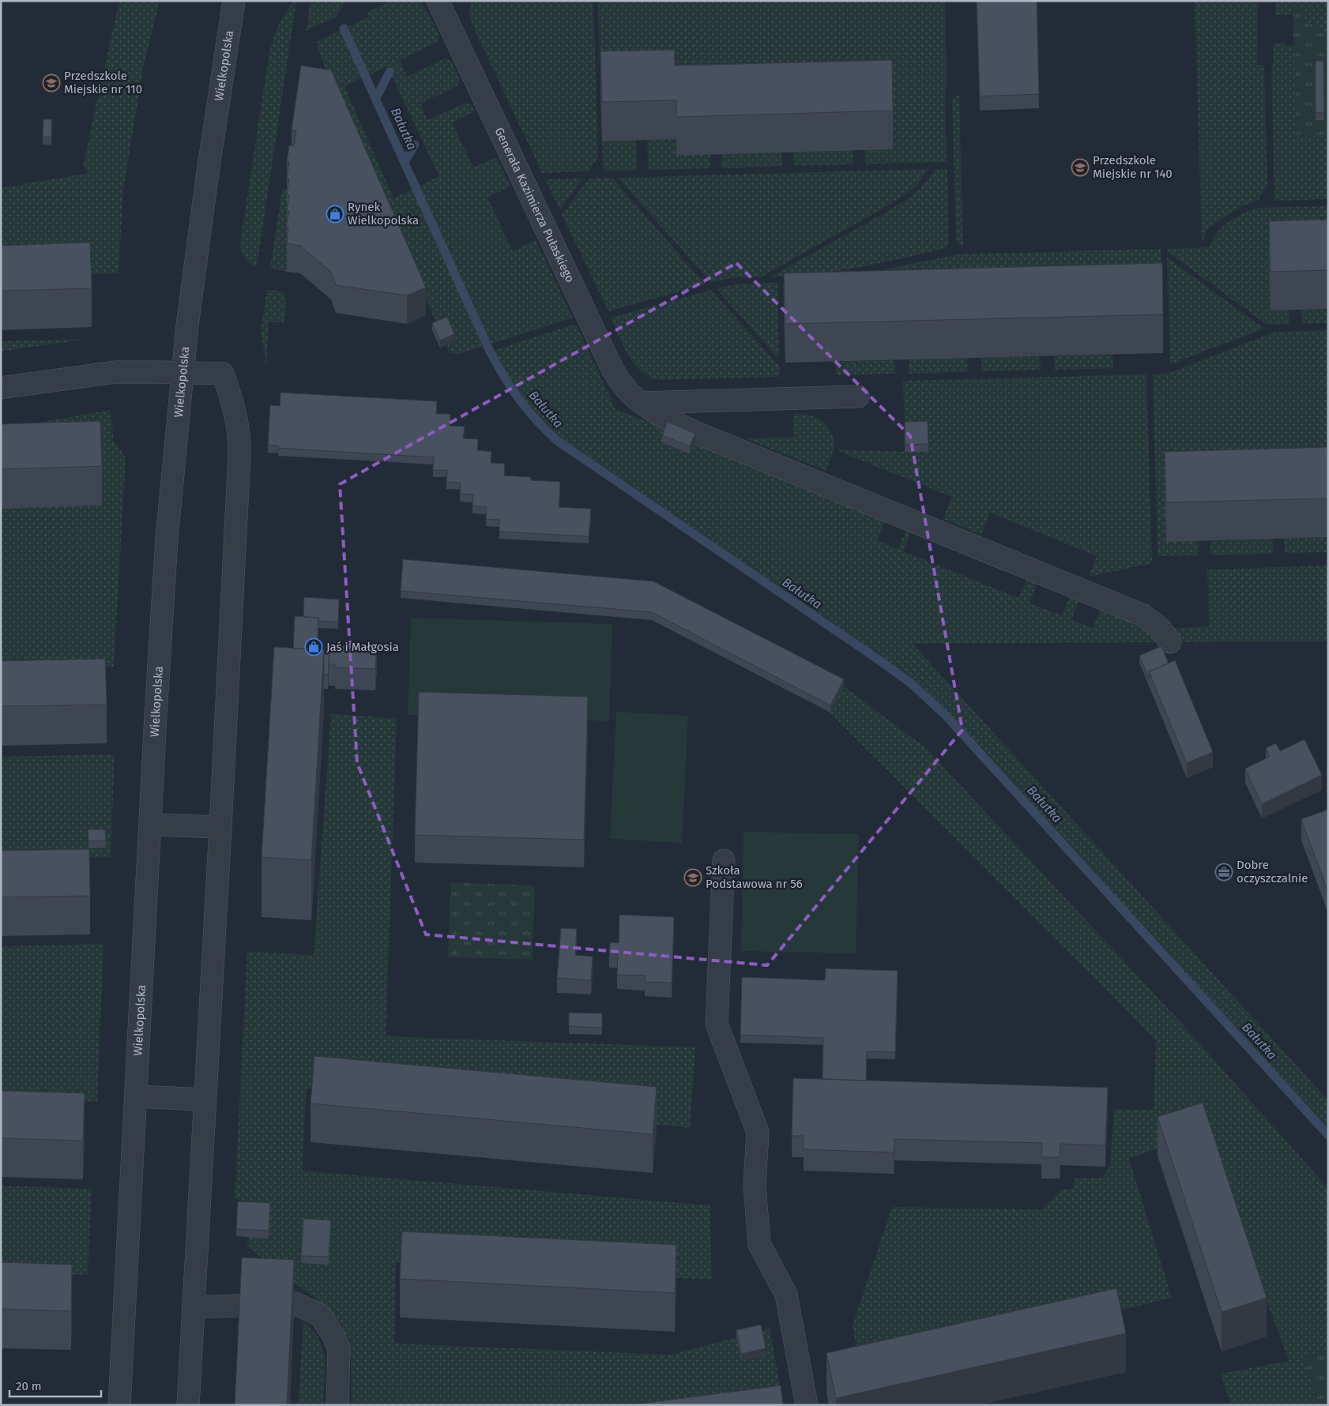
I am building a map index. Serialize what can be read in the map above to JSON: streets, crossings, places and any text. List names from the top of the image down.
{
  "streets": {
    "street": ["Wielkopolska", "Generała Kazimierza Pułaskiego"]
  },
  "water": ["Bałutka"],
  "places": {
    "school or university": ["Przedszkole Miejskie nr 110", "Przedszkole Miejskie nr 140", "Szkoła Podstawowa nr 56"],
    "shop": ["Rynek Wielkopolska", "Jaś i Małgosia"],
    "office": ["Dobre oczyszczalnie"]
  },
  "scale_bar": "20 m"
}
